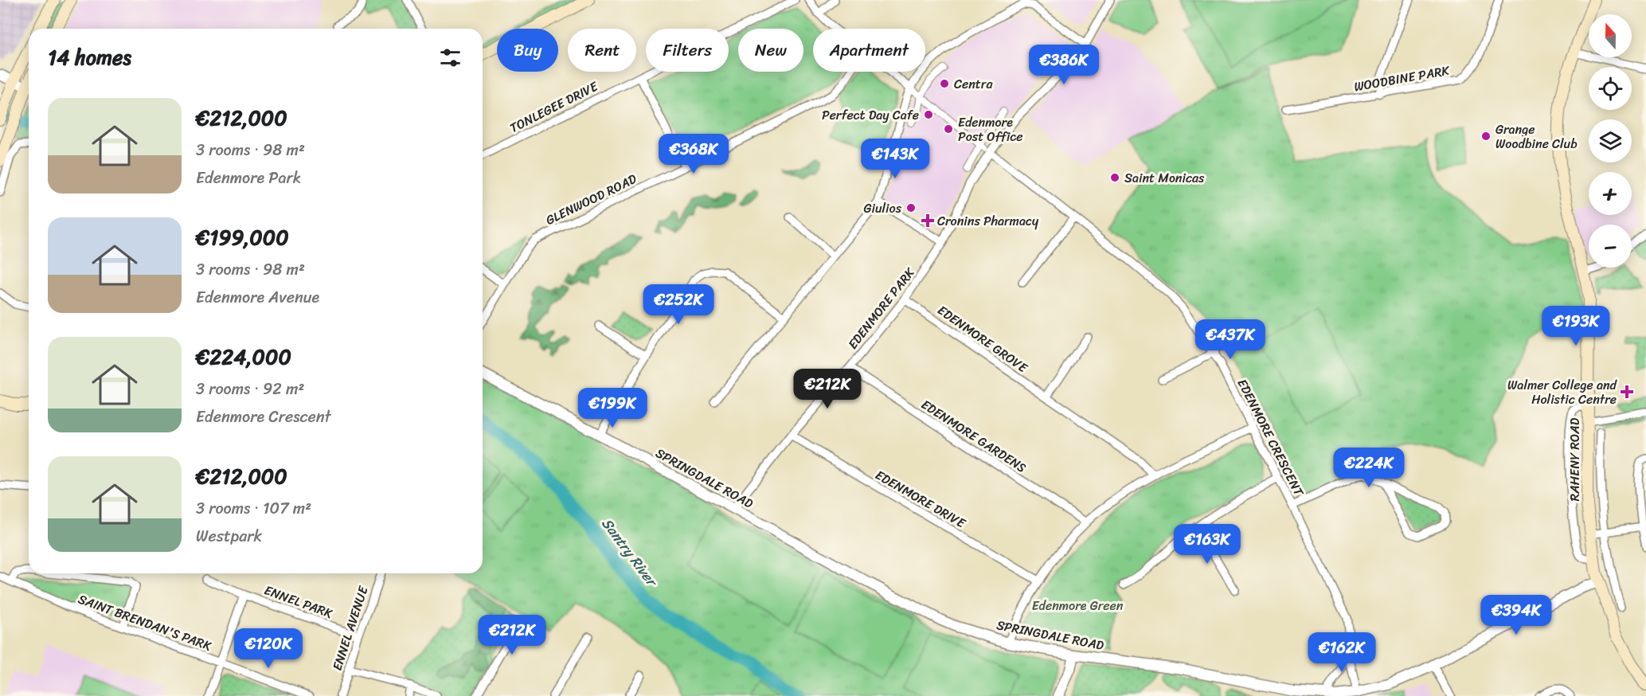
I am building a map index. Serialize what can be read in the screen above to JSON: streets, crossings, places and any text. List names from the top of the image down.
{
  "streets": {
    "main road": ["RAHENY ROAD"],
    "street": [
      "WOODBINE PARK",
      "TONLEGEE DRIVE",
      "GLENWOOD ROAD",
      "EDENMORE PARK",
      "EDENMORE GROVE",
      "EDENMORE GARDENS",
      "EDENMORE CRESCENT",
      "SPRINGDALE ROAD",
      "EDENMORE DRIVE",
      "ENNEL PARK",
      "SAINT BRENDAN'S PARK",
      "ENNEL AVENUE"
    ]
  },
  "crossings": [
    ["EDENMORE PARK", "EDENMORE GROVE"],
    ["EDENMORE PARK", "EDENMORE GARDENS"],
    ["EDENMORE PARK", "EDENMORE CRESCENT"],
    ["EDENMORE PARK", "SPRINGDALE ROAD"],
    ["EDENMORE PARK", "EDENMORE DRIVE"],
    ["EDENMORE CRESCENT", "SPRINGDALE ROAD"],
    ["RAHENY ROAD", "SPRINGDALE ROAD"],
    ["ENNEL PARK", "ENNEL AVENUE"]
  ],
  "water": ["Santry River"],
  "parks": ["Edenmore Green"],
  "places": {
    "other": [
      "Centra",
      "Perfect Day Cafe",
      "Edenmore Post Office",
      "Grange Woodbine Club",
      "Saint Monicas",
      "Giulios"
    ],
    "health": ["Cronins Pharmacy", "Walmer College and Holistic Centre"]
  },
  "north": "top",
  "page": {
    "map_buttons": ["+", "−"],
    "chip": [
      "Buy",
      "Rent",
      "Filters",
      "New",
      "Apartment"
    ],
    "heading": "14 homes",
    "price": [
      "€386K",
      "€368K",
      "€143K",
      "€252K",
      "€193K",
      "€437K",
      "€212K",
      "€199K",
      "€224K",
      "€163K",
      "€394K",
      "€212K",
      "€120K",
      "€162K"
    ],
    "list": [
      {
        "name": "€212,000",
        "note": "3 rooms · 98 m² · Edenmore Park"
      },
      {
        "name": "€199,000",
        "note": "3 rooms · 98 m² · Edenmore Avenue"
      },
      {
        "name": "€224,000",
        "note": "3 rooms · 92 m² · Edenmore Crescent"
      },
      {
        "name": "€212,000",
        "note": "3 rooms · 107 m² · Westpark"
      }
    ]
  }
}
